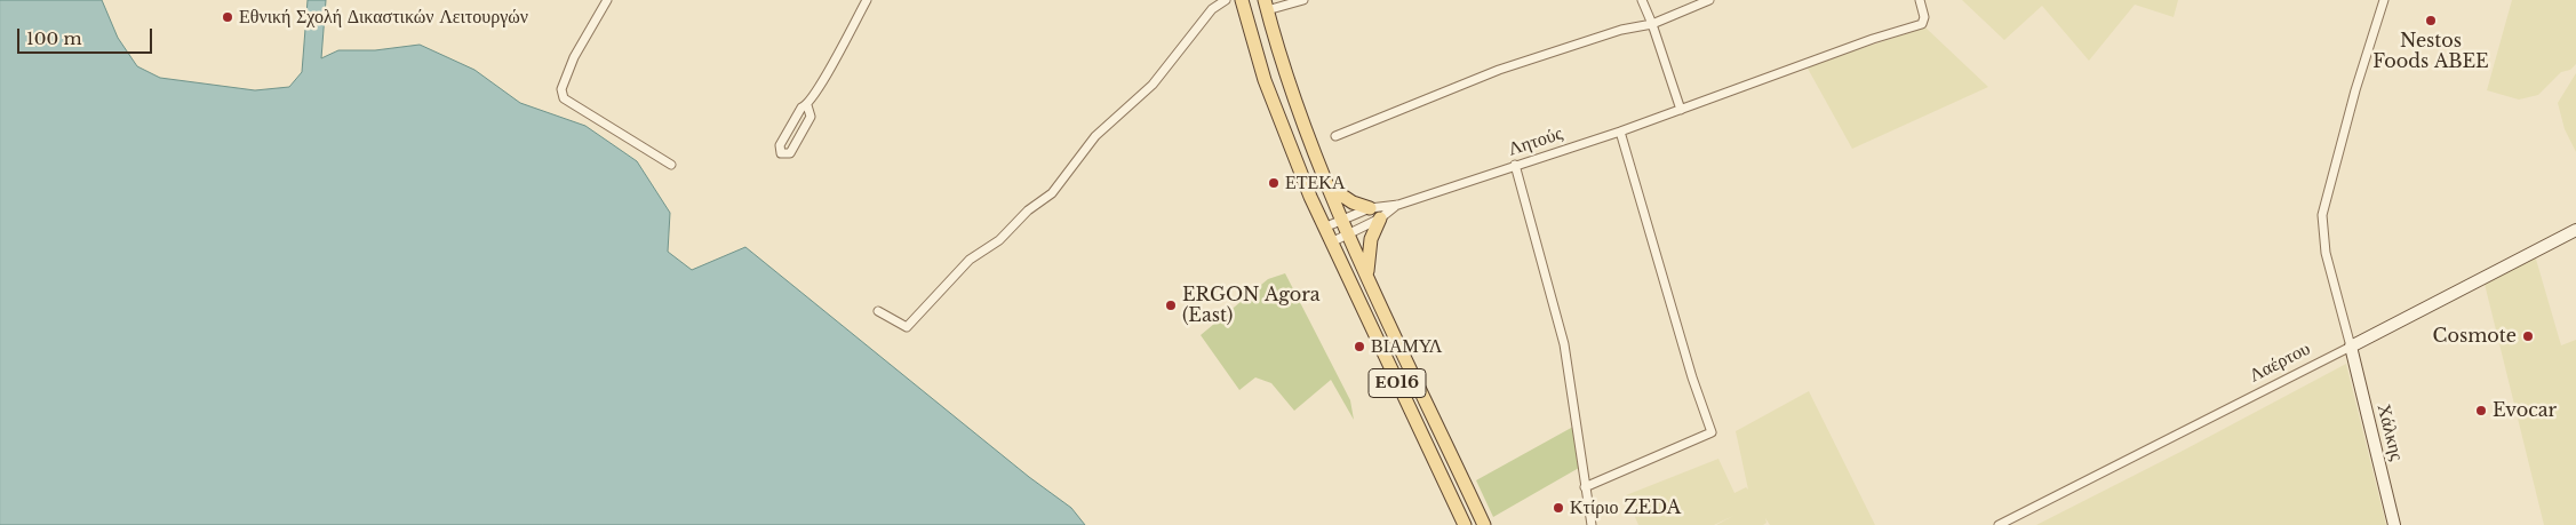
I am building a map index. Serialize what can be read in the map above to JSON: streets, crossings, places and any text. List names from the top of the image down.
{
  "streets": {
    "main road": ["ΕΟ16"],
    "street": ["Λητούς", "Λαέρτου", "Χάλκης"]
  },
  "crossings": [
    ["Λητούς", "ΕΟ16"],
    ["Λαέρτου", "Χάλκης"]
  ],
  "places": [
    "Εθνική Σχολή Δικαστικών Λειτουργών",
    "Nestos Foods ABEE",
    "ΕΤΕΚΑ",
    "ERGON Agora (East)",
    "Cosmote",
    "ΒΙΑΜΥΛ",
    "Evocar",
    "Κτίριο ZEDA"
  ],
  "scale_bar": "100 m"
}
